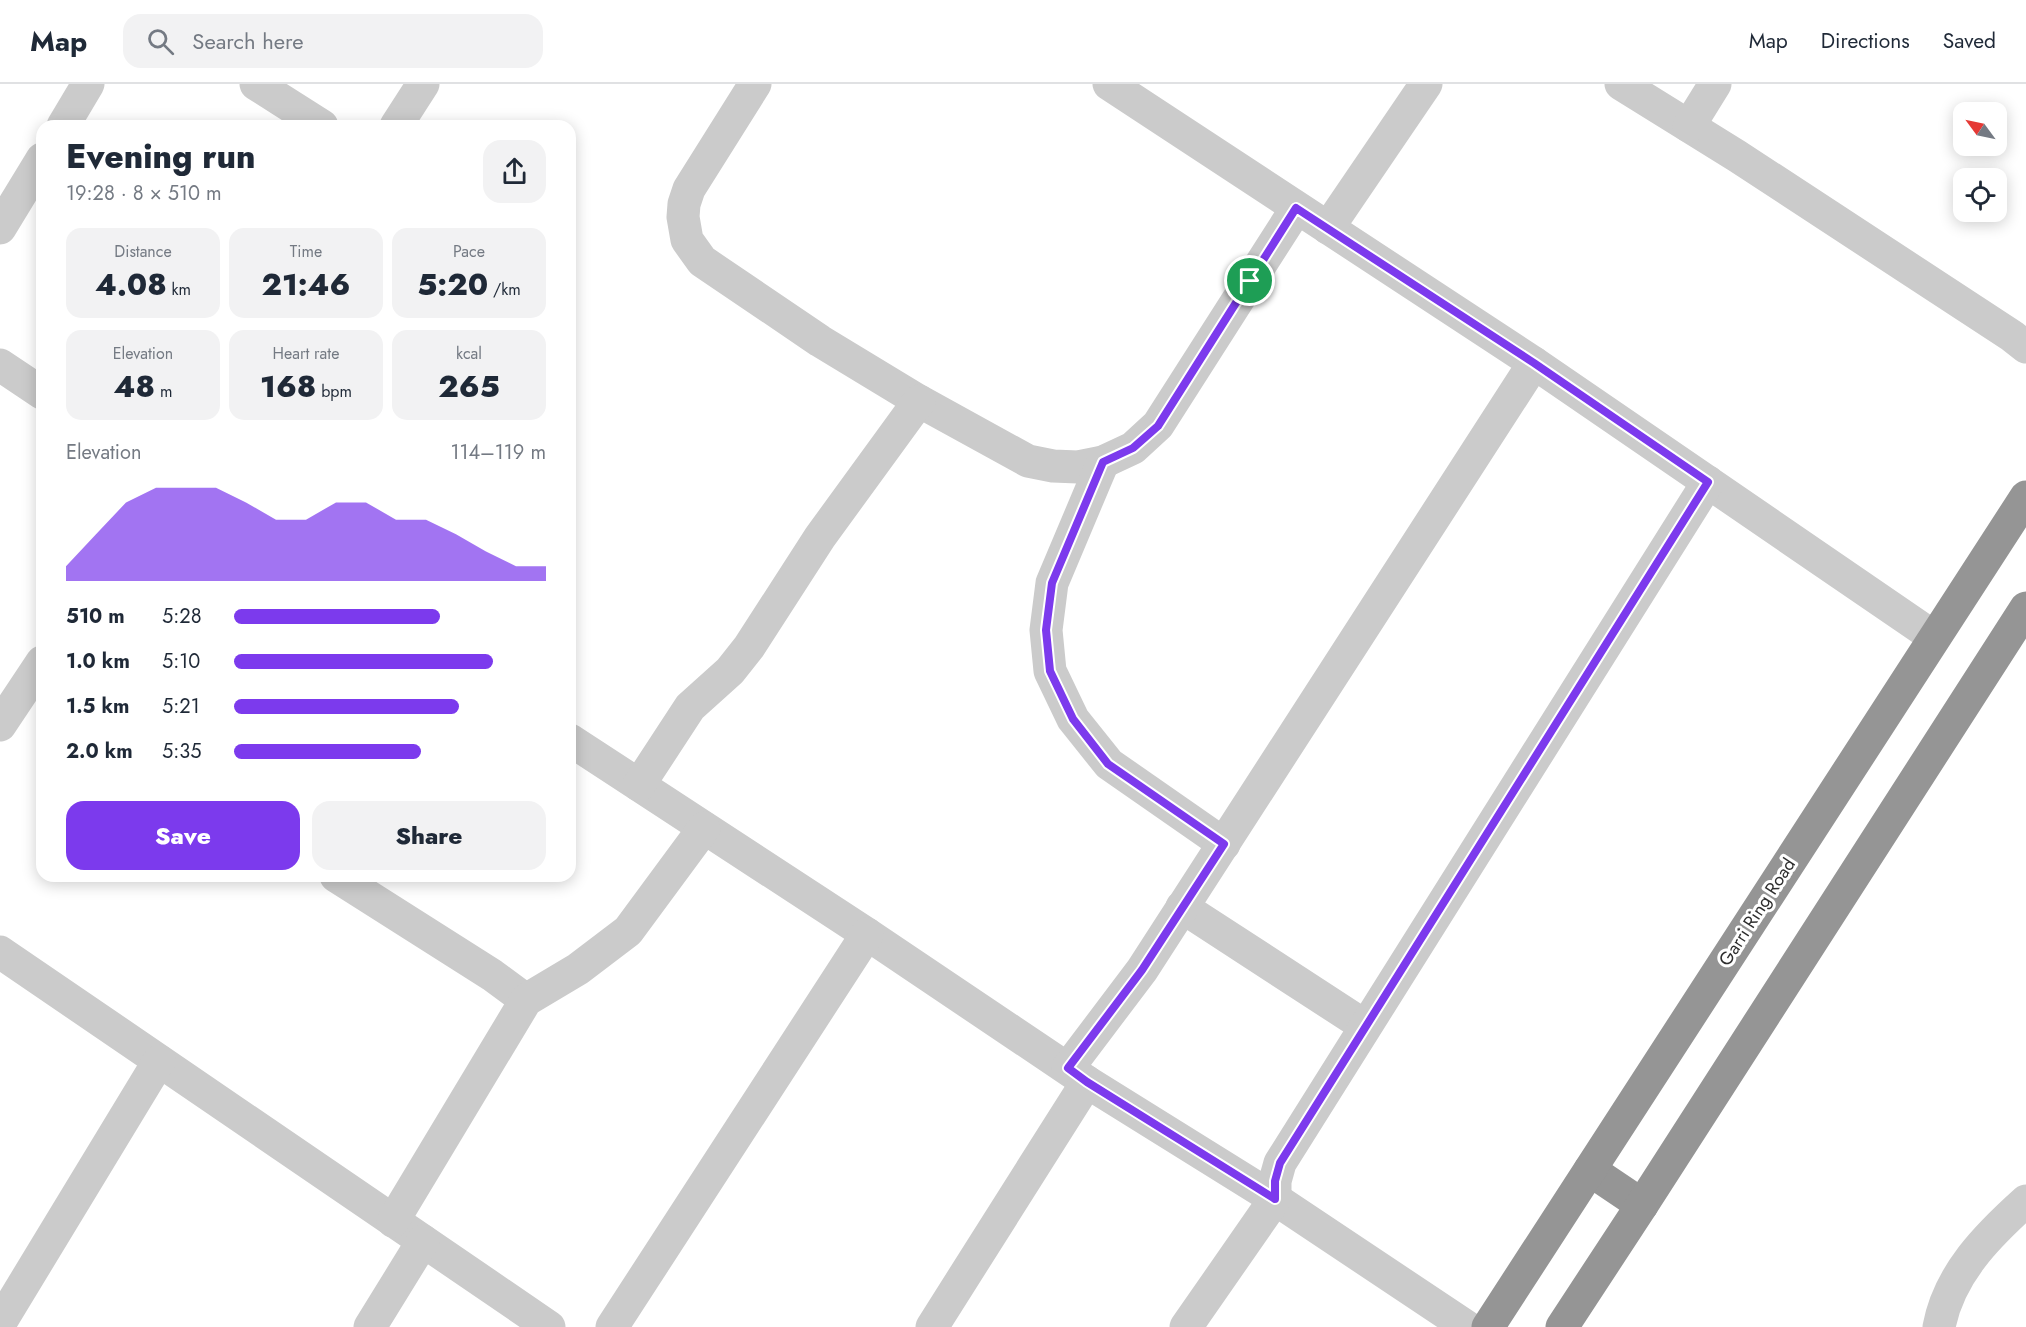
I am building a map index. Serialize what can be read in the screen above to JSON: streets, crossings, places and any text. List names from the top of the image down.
{
  "streets": {
    "highway": ["Garri Ring Road"]
  },
  "north": "top left",
  "page": {
    "header": "Map",
    "search": "Search here",
    "nav": ["Map", "Directions", "Saved"],
    "heading": ["Evening run", "19:28 · 8 × 510 m"],
    "stats": [
      ["Distance", "4.08 km"],
      ["Time", "21:46"],
      ["Pace", "5:20 /km"],
      ["Elevation", "48 m"],
      ["Heart rate", "168 bpm"],
      ["kcal", "265"]
    ],
    "chart": ["Elevation", "114–119 m"],
    "list": [
      {
        "name": "510 m",
        "note": "5:28"
      },
      {
        "name": "1.0 km",
        "note": "5:10"
      },
      {
        "name": "1.5 km",
        "note": "5:21"
      },
      {
        "name": "2.0 km",
        "note": "5:35"
      }
    ],
    "buttons": ["Save", "Share"]
  }
}
